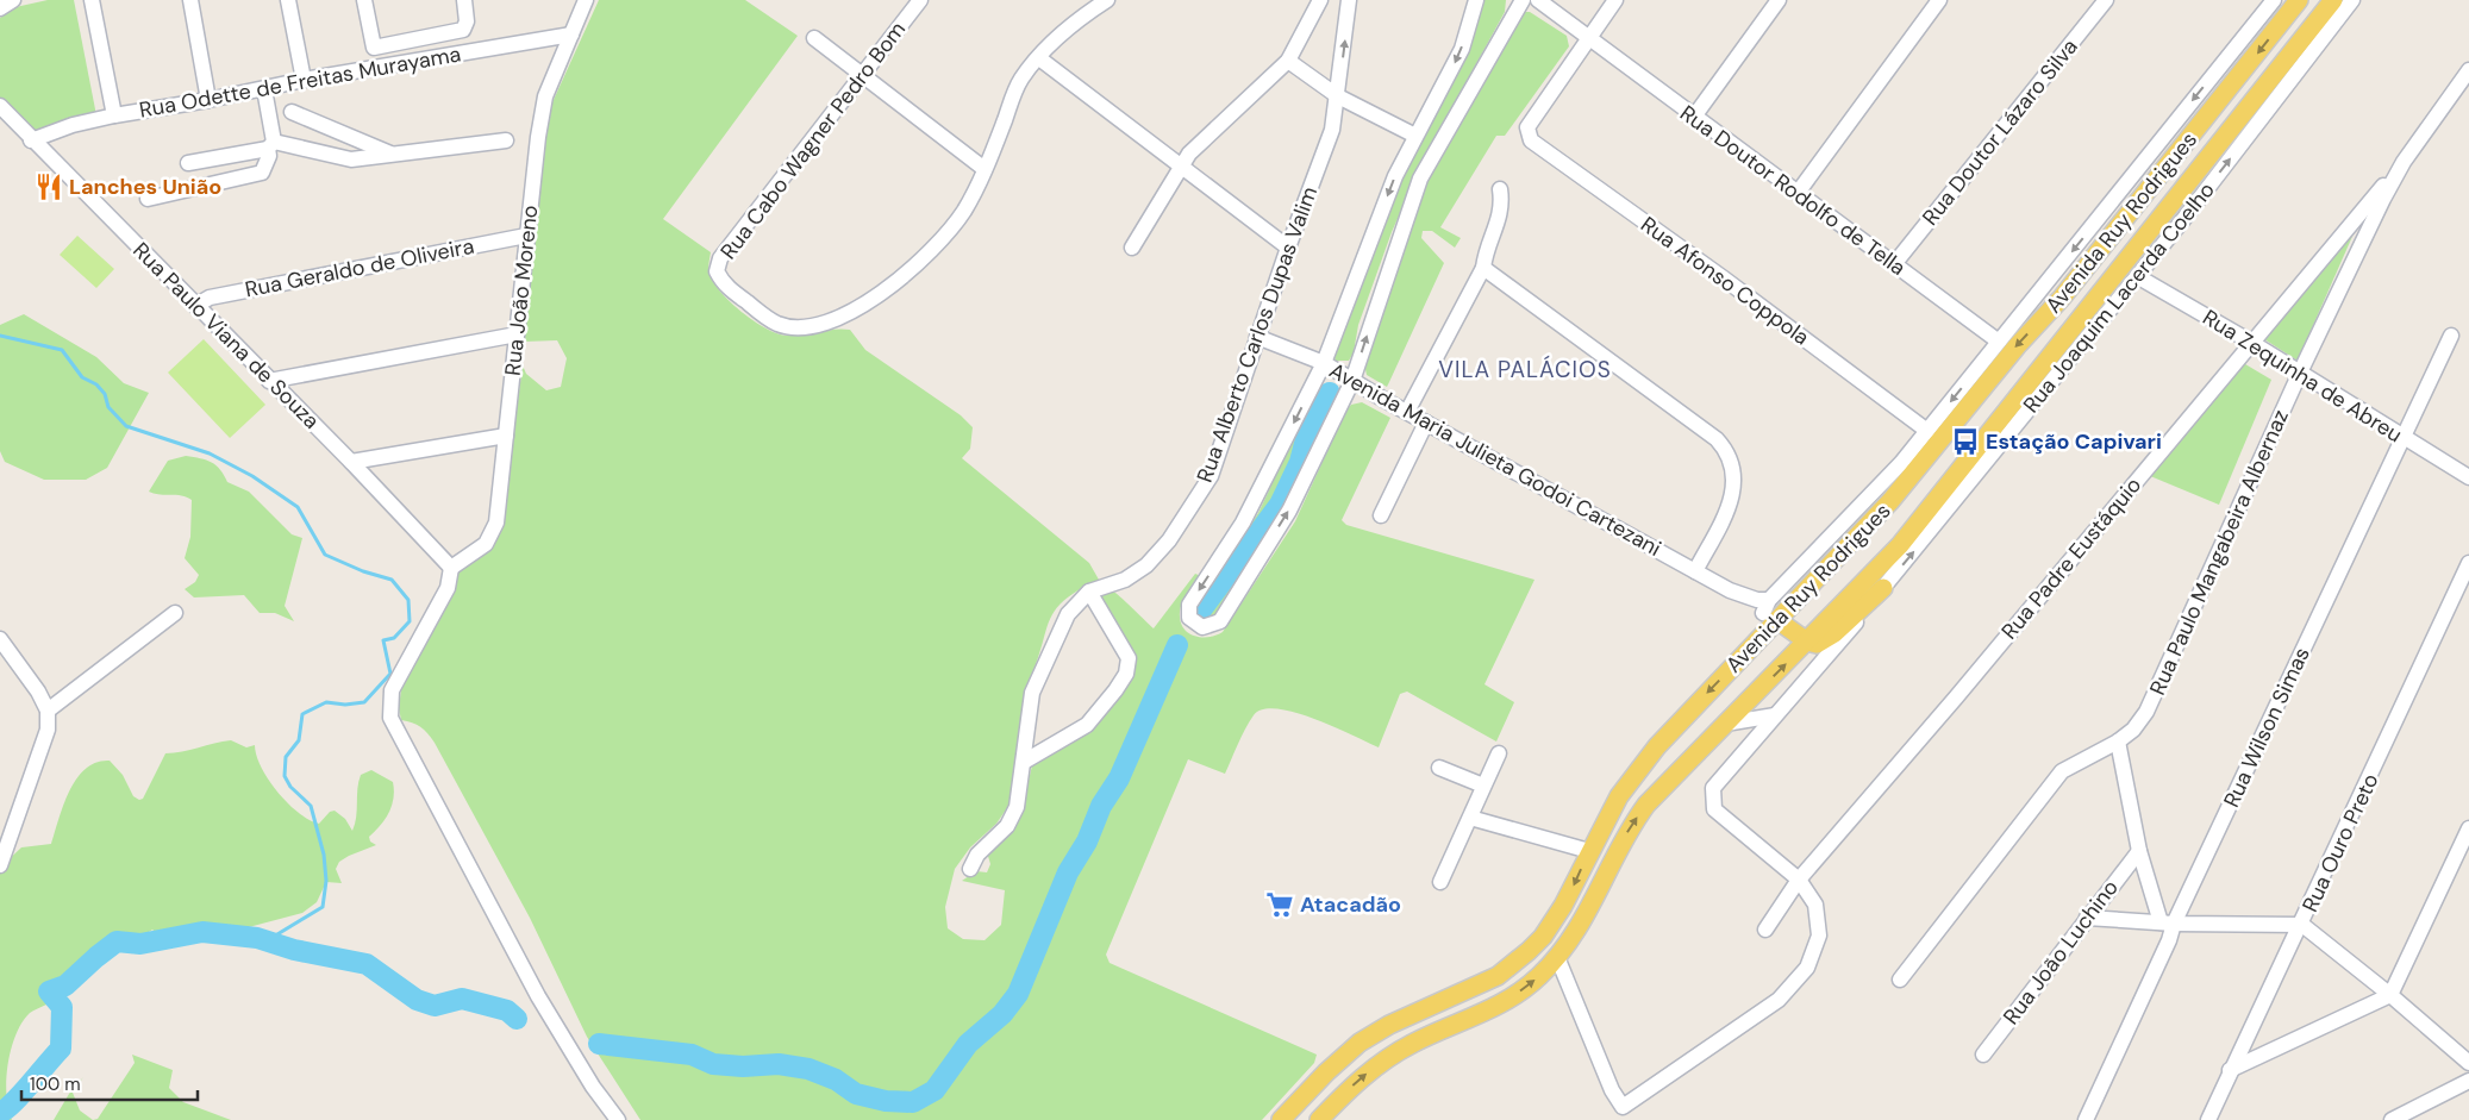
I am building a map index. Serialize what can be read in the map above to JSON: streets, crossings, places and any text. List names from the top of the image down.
{
  "streets": {
    "main road": ["Avenida Ruy Rodrigues"],
    "street": [
      "Rua Odette de Freitas Murayama",
      "Rua Doutor Lázaro Silva",
      "Rua Cabo Wagner Pedro Bom",
      "Rua Doutor Rodolfo de Tella",
      "Rua Geraldo de Oliveira",
      "Rua Afonso Coppola",
      "Rua João Moreno",
      "Rua Joaquim Lacerda Coelho",
      "Rua Alberto Carlos Dupas Valim",
      "Rua Paulo Viana de Souza",
      "Rua Zequinha de Abreu",
      "Avenida Maria Julieta Godoi Cartezani",
      "Rua Paulo Mangabeira Albernaz",
      "Rua Padre Eustáquio",
      "Rua Wilson Simas",
      "Rua Ouro Preto",
      "Rua João Luchino"
    ]
  },
  "crossings": [
    ["Rua Odette de Freitas Murayama", "Rua João Moreno"],
    ["Rua Odette de Freitas Murayama", "Rua Paulo Viana de Souza"],
    ["Rua Doutor Lázaro Silva", "Rua Doutor Rodolfo de Tella"],
    ["Rua Doutor Rodolfo de Tella", "Rua Afonso Coppola"],
    ["Avenida Ruy Rodrigues", "Rua Joaquim Lacerda Coelho"],
    ["Avenida Ruy Rodrigues", "Avenida Maria Julieta Godoi Cartezani"],
    ["Rua Geraldo de Oliveira", "Rua João Moreno"],
    ["Rua Geraldo de Oliveira", "Rua Paulo Viana de Souza"],
    ["Rua João Moreno", "Rua Paulo Viana de Souza"],
    ["Rua Joaquim Lacerda Coelho", "Rua Zequinha de Abreu"],
    ["Rua Joaquim Lacerda Coelho", "Rua Padre Eustáquio"],
    ["Rua Alberto Carlos Dupas Valim", "Avenida Maria Julieta Godoi Cartezani"],
    ["Rua Zequinha de Abreu", "Rua Paulo Mangabeira Albernaz"],
    ["Rua Zequinha de Abreu", "Rua Padre Eustáquio"],
    ["Rua Zequinha de Abreu", "Rua Wilson Simas"],
    ["Rua Paulo Mangabeira Albernaz", "Rua Padre Eustáquio"]
  ],
  "districts": ["VILA PALÁCIOS"],
  "places": {
    "restaurant": ["Lanches União"],
    "bus stop": ["Estação Capivari"],
    "supermarket": ["Atacadão"]
  },
  "scale_bar": "100 m"
}
